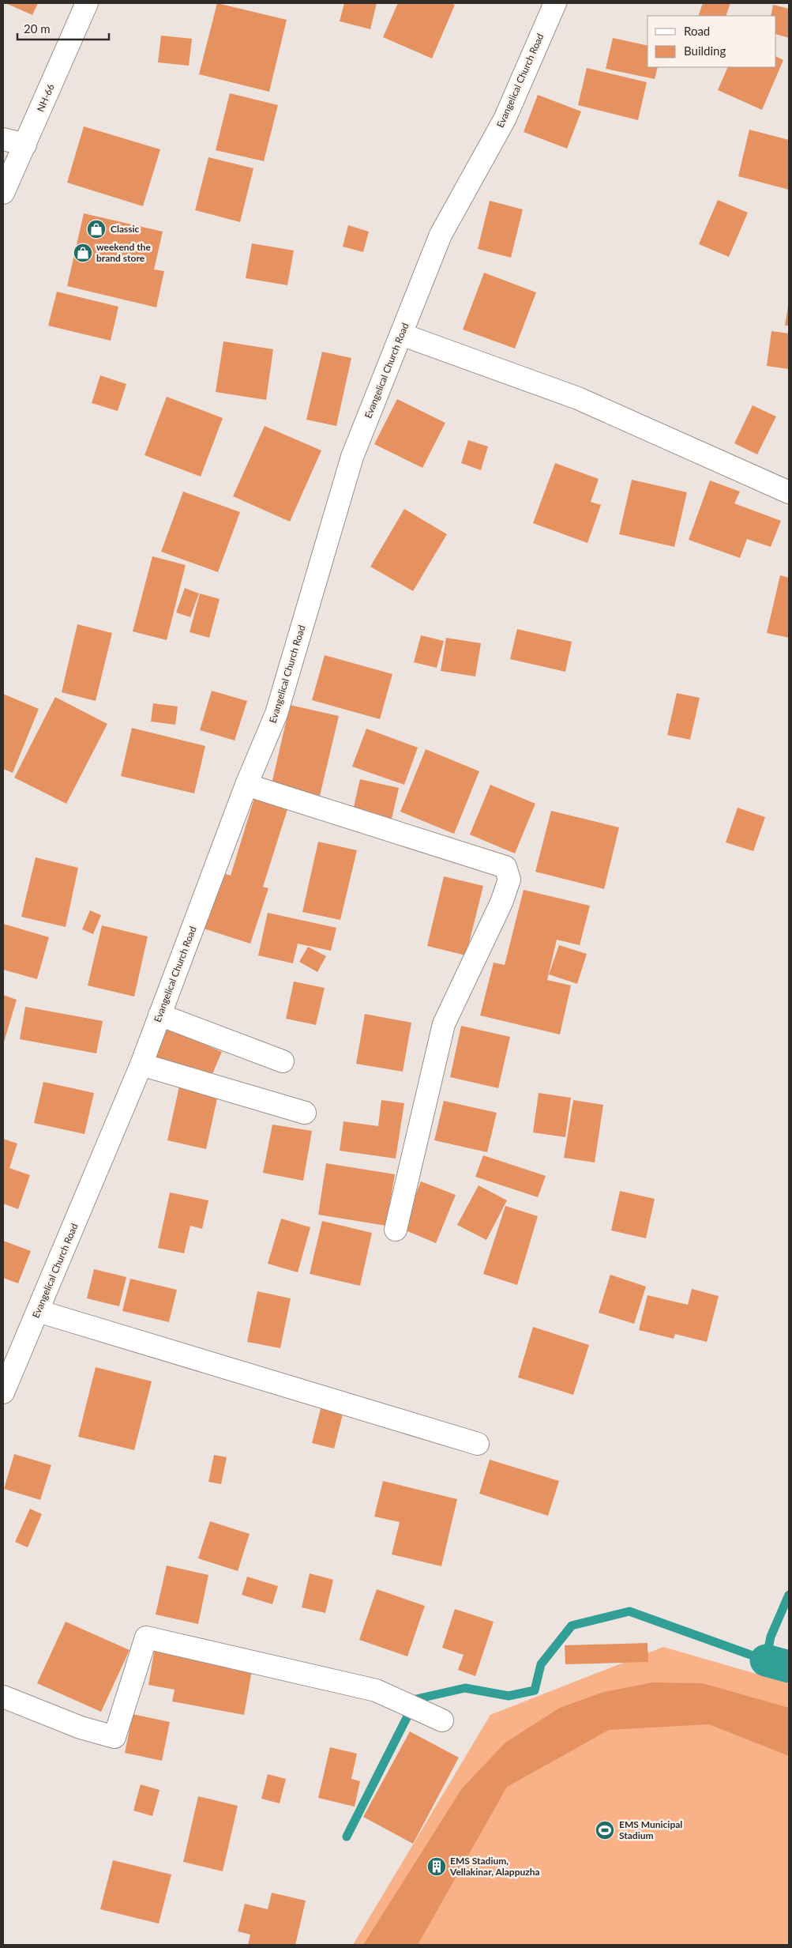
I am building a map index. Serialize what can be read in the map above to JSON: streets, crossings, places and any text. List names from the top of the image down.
{
  "streets": {
    "street": ["Evangelical Church Road", "NH-66"]
  },
  "places": {
    "shop": ["Classic", "weekend the brand store"],
    "sports": ["EMS Municipal Stadium"],
    "building": ["EMS Stadium, Vellakinar, Alappuzha"]
  },
  "legend": ["Road", "Building"],
  "scale_bar": "20 m"
}
